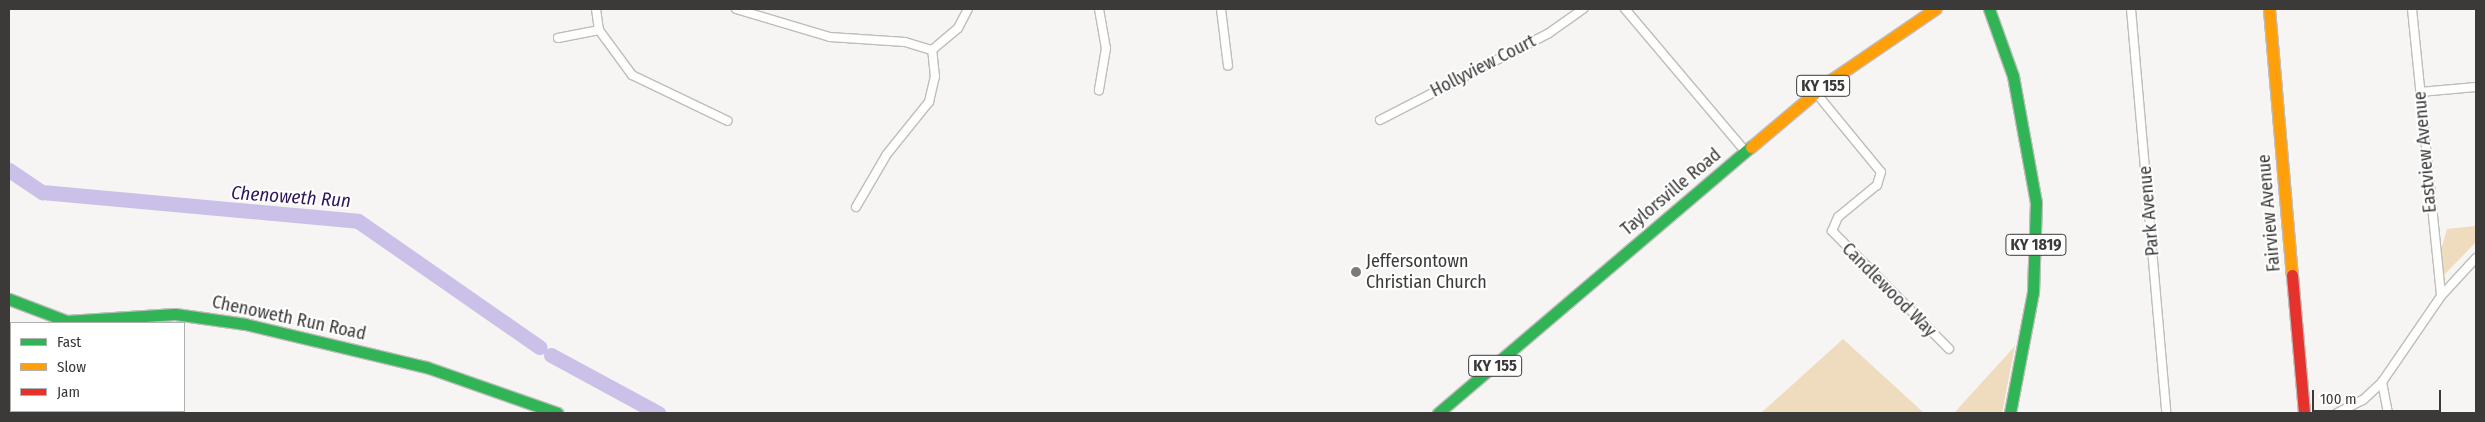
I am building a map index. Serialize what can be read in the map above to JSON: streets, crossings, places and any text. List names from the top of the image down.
{
  "streets": {
    "main road": [
      "KY 155",
      "Taylorsville Road",
      "Fairview Avenue",
      "KY 1819",
      "Chenoweth Run Road"
    ],
    "street": [
      "Hollyview Court",
      "Eastview Avenue",
      "Park Avenue",
      "Candlewood Way"
    ]
  },
  "crossings": [
    ["Taylorsville Road", "Candlewood Way"]
  ],
  "water": ["Chenoweth Run"],
  "places": ["Jeffersontown Christian Church"],
  "legend": ["Fast", "Slow", "Jam"],
  "scale_bar": "100 m"
}
